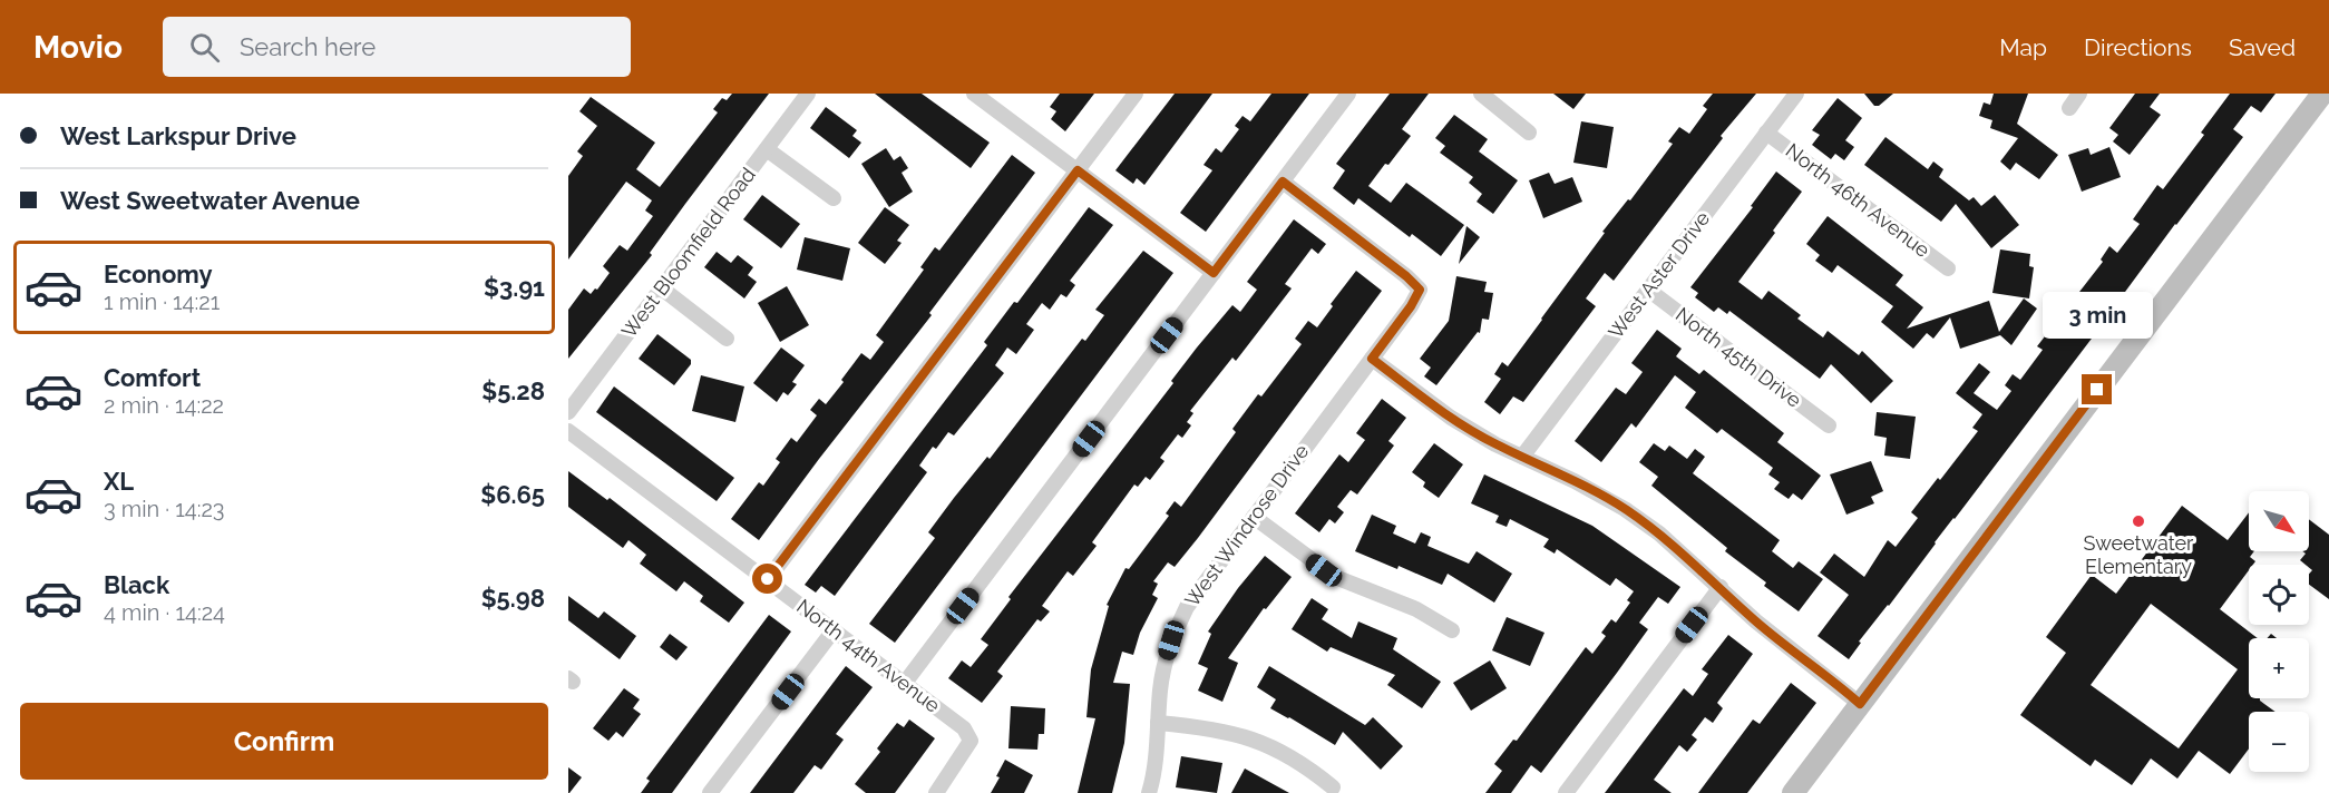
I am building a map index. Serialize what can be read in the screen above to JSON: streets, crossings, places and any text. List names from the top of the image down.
{
  "streets": {
    "street": [
      "North 46th Avenue",
      "West Bloomfield Road",
      "West Aster Drive",
      "North 45th Drive",
      "West Windrose Drive",
      "North 44th Avenue"
    ]
  },
  "crossings": [
    ["North 46th Avenue", "West Aster Drive"],
    ["West Aster Drive", "North 45th Drive"]
  ],
  "places": ["Sweetwater Elementary"],
  "north": "bottom right",
  "page": {
    "header": "Movio",
    "search": "Search here",
    "nav": ["Map", "Directions", "Saved"],
    "banner": ["West Larkspur Drive", "West Sweetwater Avenue"],
    "list": [
      {
        "name": "Economy",
        "note": "1 min · 14:21",
        "value": "$3.91"
      },
      {
        "name": "Comfort",
        "note": "2 min · 14:22",
        "value": "$5.28"
      },
      {
        "name": "XL",
        "note": "3 min · 14:23",
        "value": "$6.65"
      },
      {
        "name": "Black",
        "note": "4 min · 14:24",
        "value": "$5.98"
      }
    ],
    "bubble": "3 min",
    "map_buttons": ["+", "−"],
    "buttons": "Confirm"
  }
}
